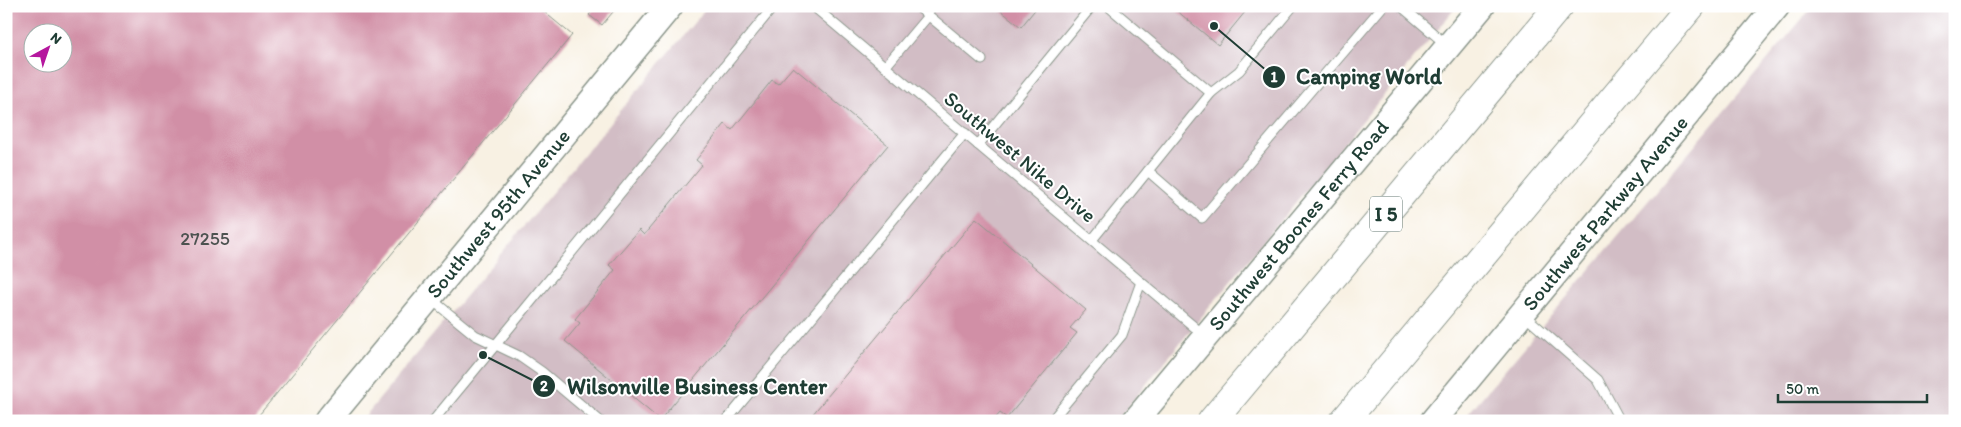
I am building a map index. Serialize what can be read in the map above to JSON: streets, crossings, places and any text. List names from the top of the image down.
{
  "streets": {
    "highway": ["I 5"],
    "street": ["Southwest 95th Avenue", "Southwest Parkway Avenue", "Southwest Boones Ferry Road"],
    "lane": ["Southwest Nike Drive"]
  },
  "crossings": [
    ["Southwest Nike Drive", "Southwest Boones Ferry Road"]
  ],
  "places": ["Camping World", "Wilsonville Business Center"],
  "house_numbers": ["27255"],
  "scale_bar": "50 m",
  "north": "top right"
}
